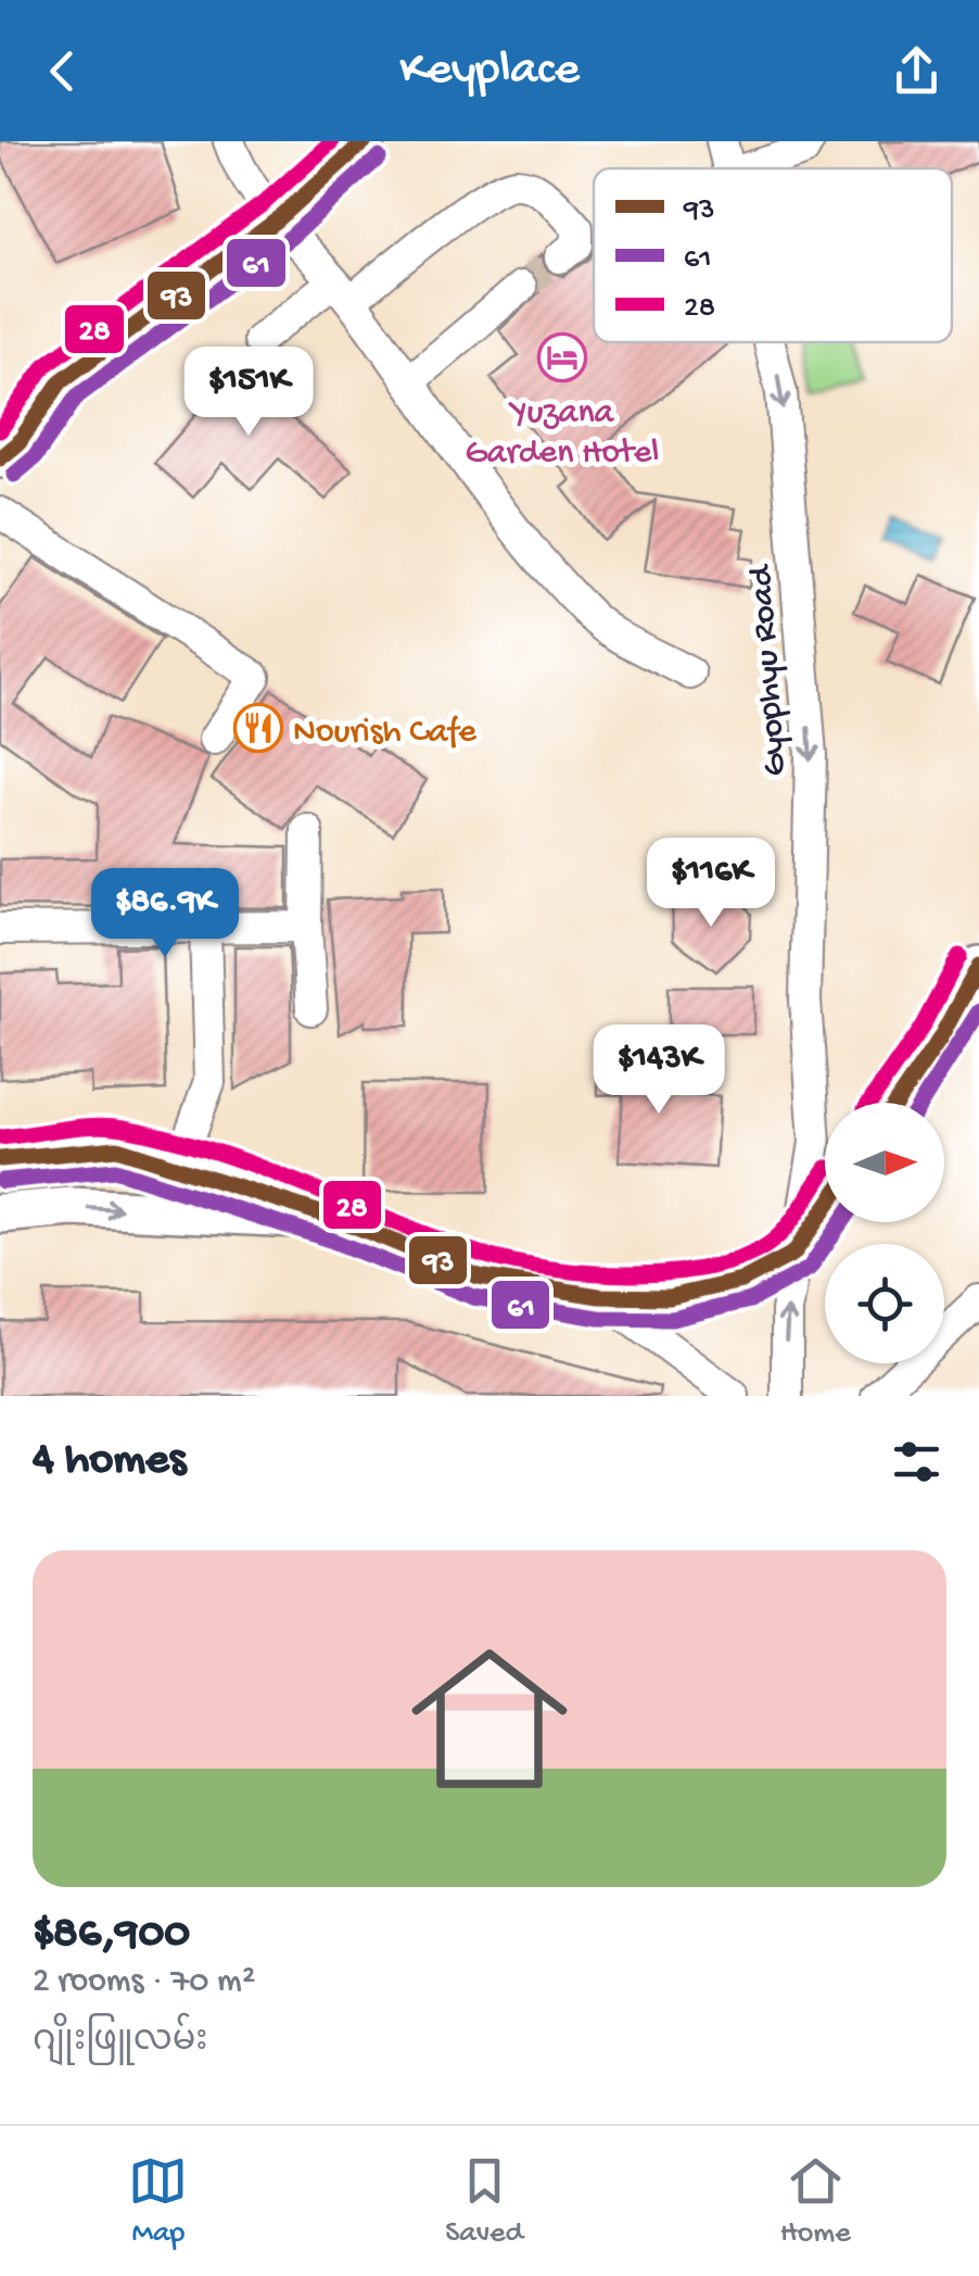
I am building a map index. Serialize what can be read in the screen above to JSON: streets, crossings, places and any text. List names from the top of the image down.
{
  "streets": {
    "street": ["Gyophyu Road"]
  },
  "places": {
    "hotel": ["Yuzana Garden Hotel"],
    "restaurant": ["Nourish Cafe"]
  },
  "lines": ["transit line 93", "transit line 28", "transit line 61"],
  "legend": ["93", "61", "28"],
  "north": "right",
  "page": {
    "header": "Keyplace",
    "price": [
      "$151K",
      "$116K",
      "$86.9K",
      "$143K"
    ],
    "heading": "4 homes",
    "list": [
      {
        "name": "$86,900",
        "note": "2 rooms · 70 m² · ဂျိုးဖြူလမ်း"
      }
    ],
    "tabs": ["Map", "Saved", "Home"]
  }
}
